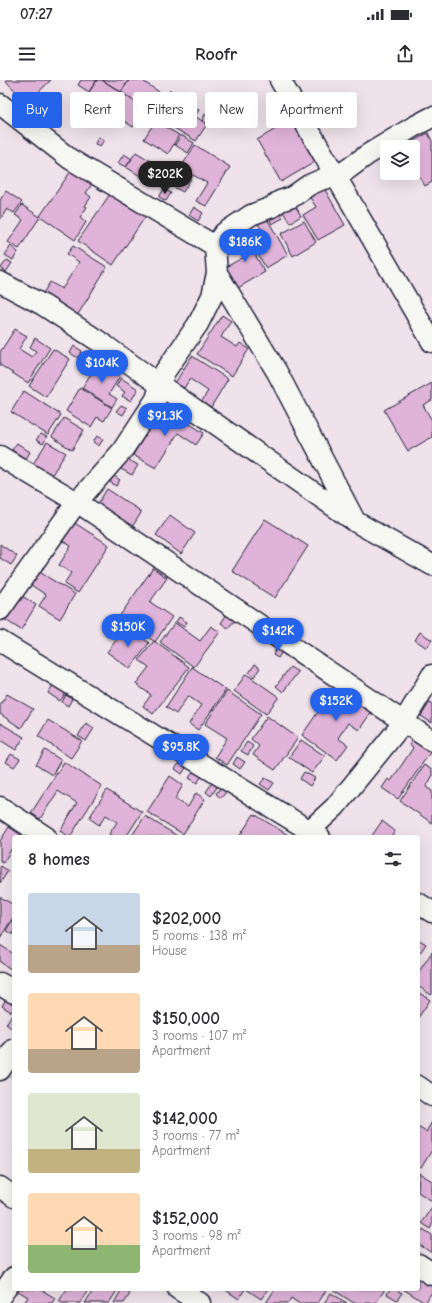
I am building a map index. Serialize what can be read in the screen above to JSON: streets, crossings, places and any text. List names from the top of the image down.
{
  "page": {
    "status": "07:27",
    "header": "Roofr",
    "chip": [
      "Buy",
      "Rent",
      "Filters",
      "New",
      "Apartment"
    ],
    "price": [
      "$202K",
      "$186K",
      "$104K",
      "$91.3K",
      "$150K",
      "$142K",
      "$152K",
      "$95.8K"
    ],
    "heading": "8 homes",
    "list": [
      {
        "name": "$202,000",
        "note": "5 rooms · 138 m² · House"
      },
      {
        "name": "$150,000",
        "note": "3 rooms · 107 m² · Apartment"
      },
      {
        "name": "$142,000",
        "note": "3 rooms · 77 m² · Apartment"
      },
      {
        "name": "$152,000",
        "note": "3 rooms · 98 m² · Apartment"
      }
    ]
  }
}
